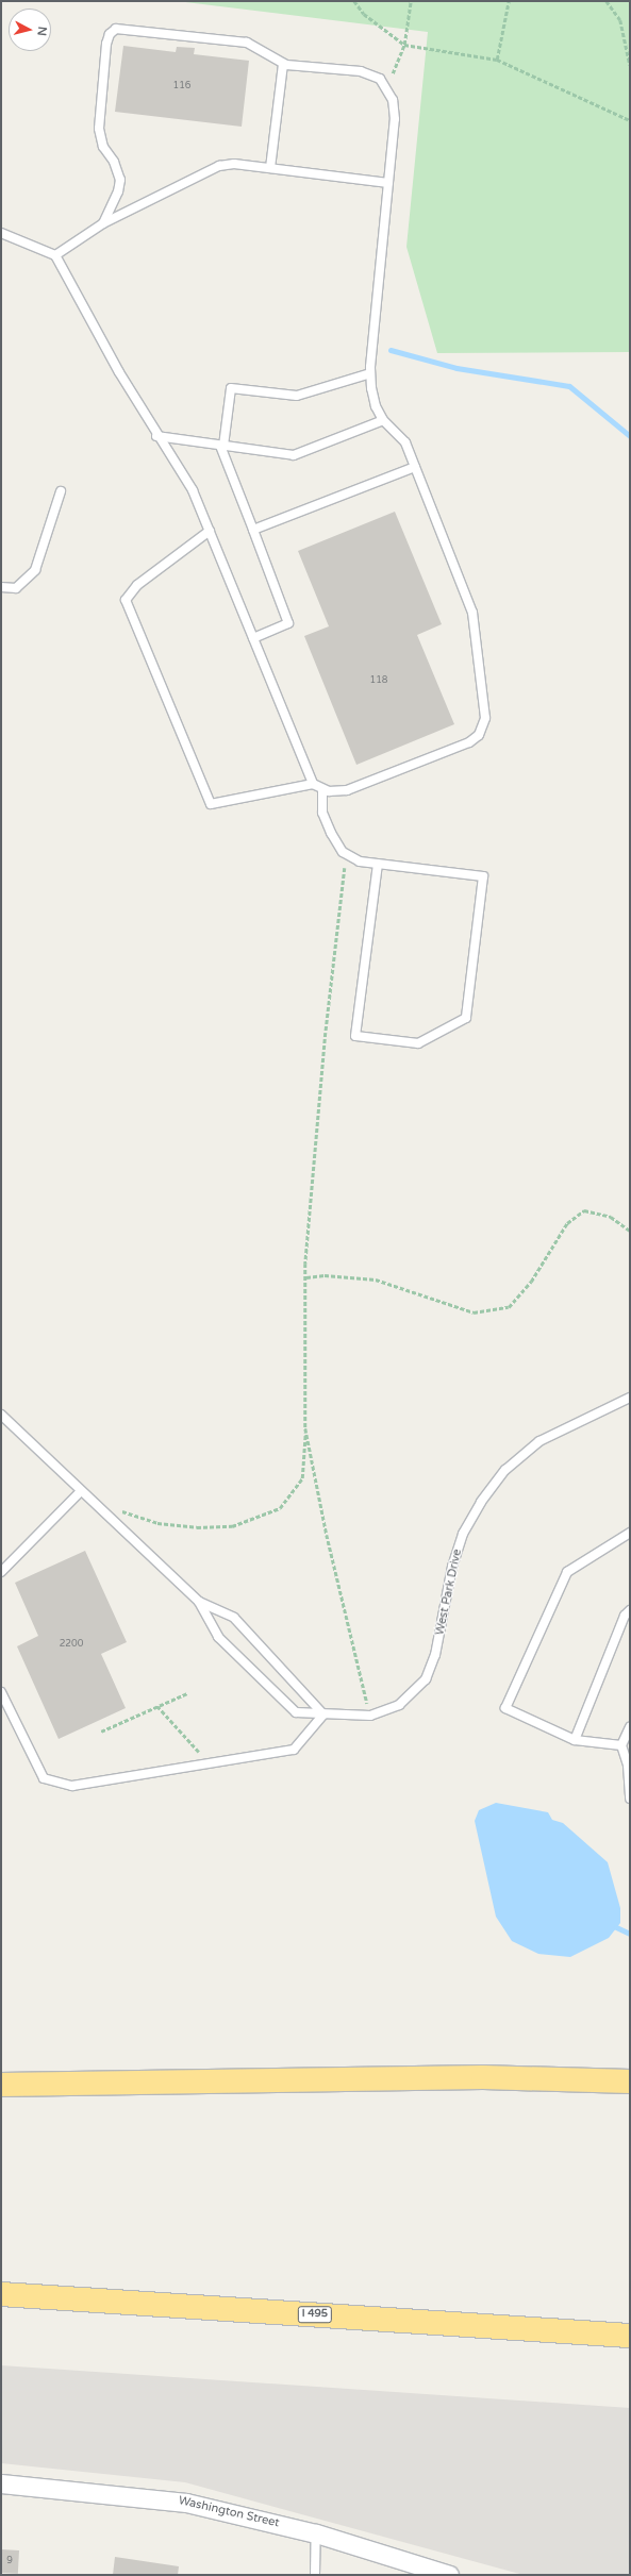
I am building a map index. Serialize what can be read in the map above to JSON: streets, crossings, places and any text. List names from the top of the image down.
{
  "streets": {
    "highway": ["I 495"],
    "street": ["Washington Street"],
    "lane": ["West Park Drive"]
  },
  "house_numbers": [
    "116",
    "118",
    "2200",
    "9"
  ],
  "north": "right"
}
